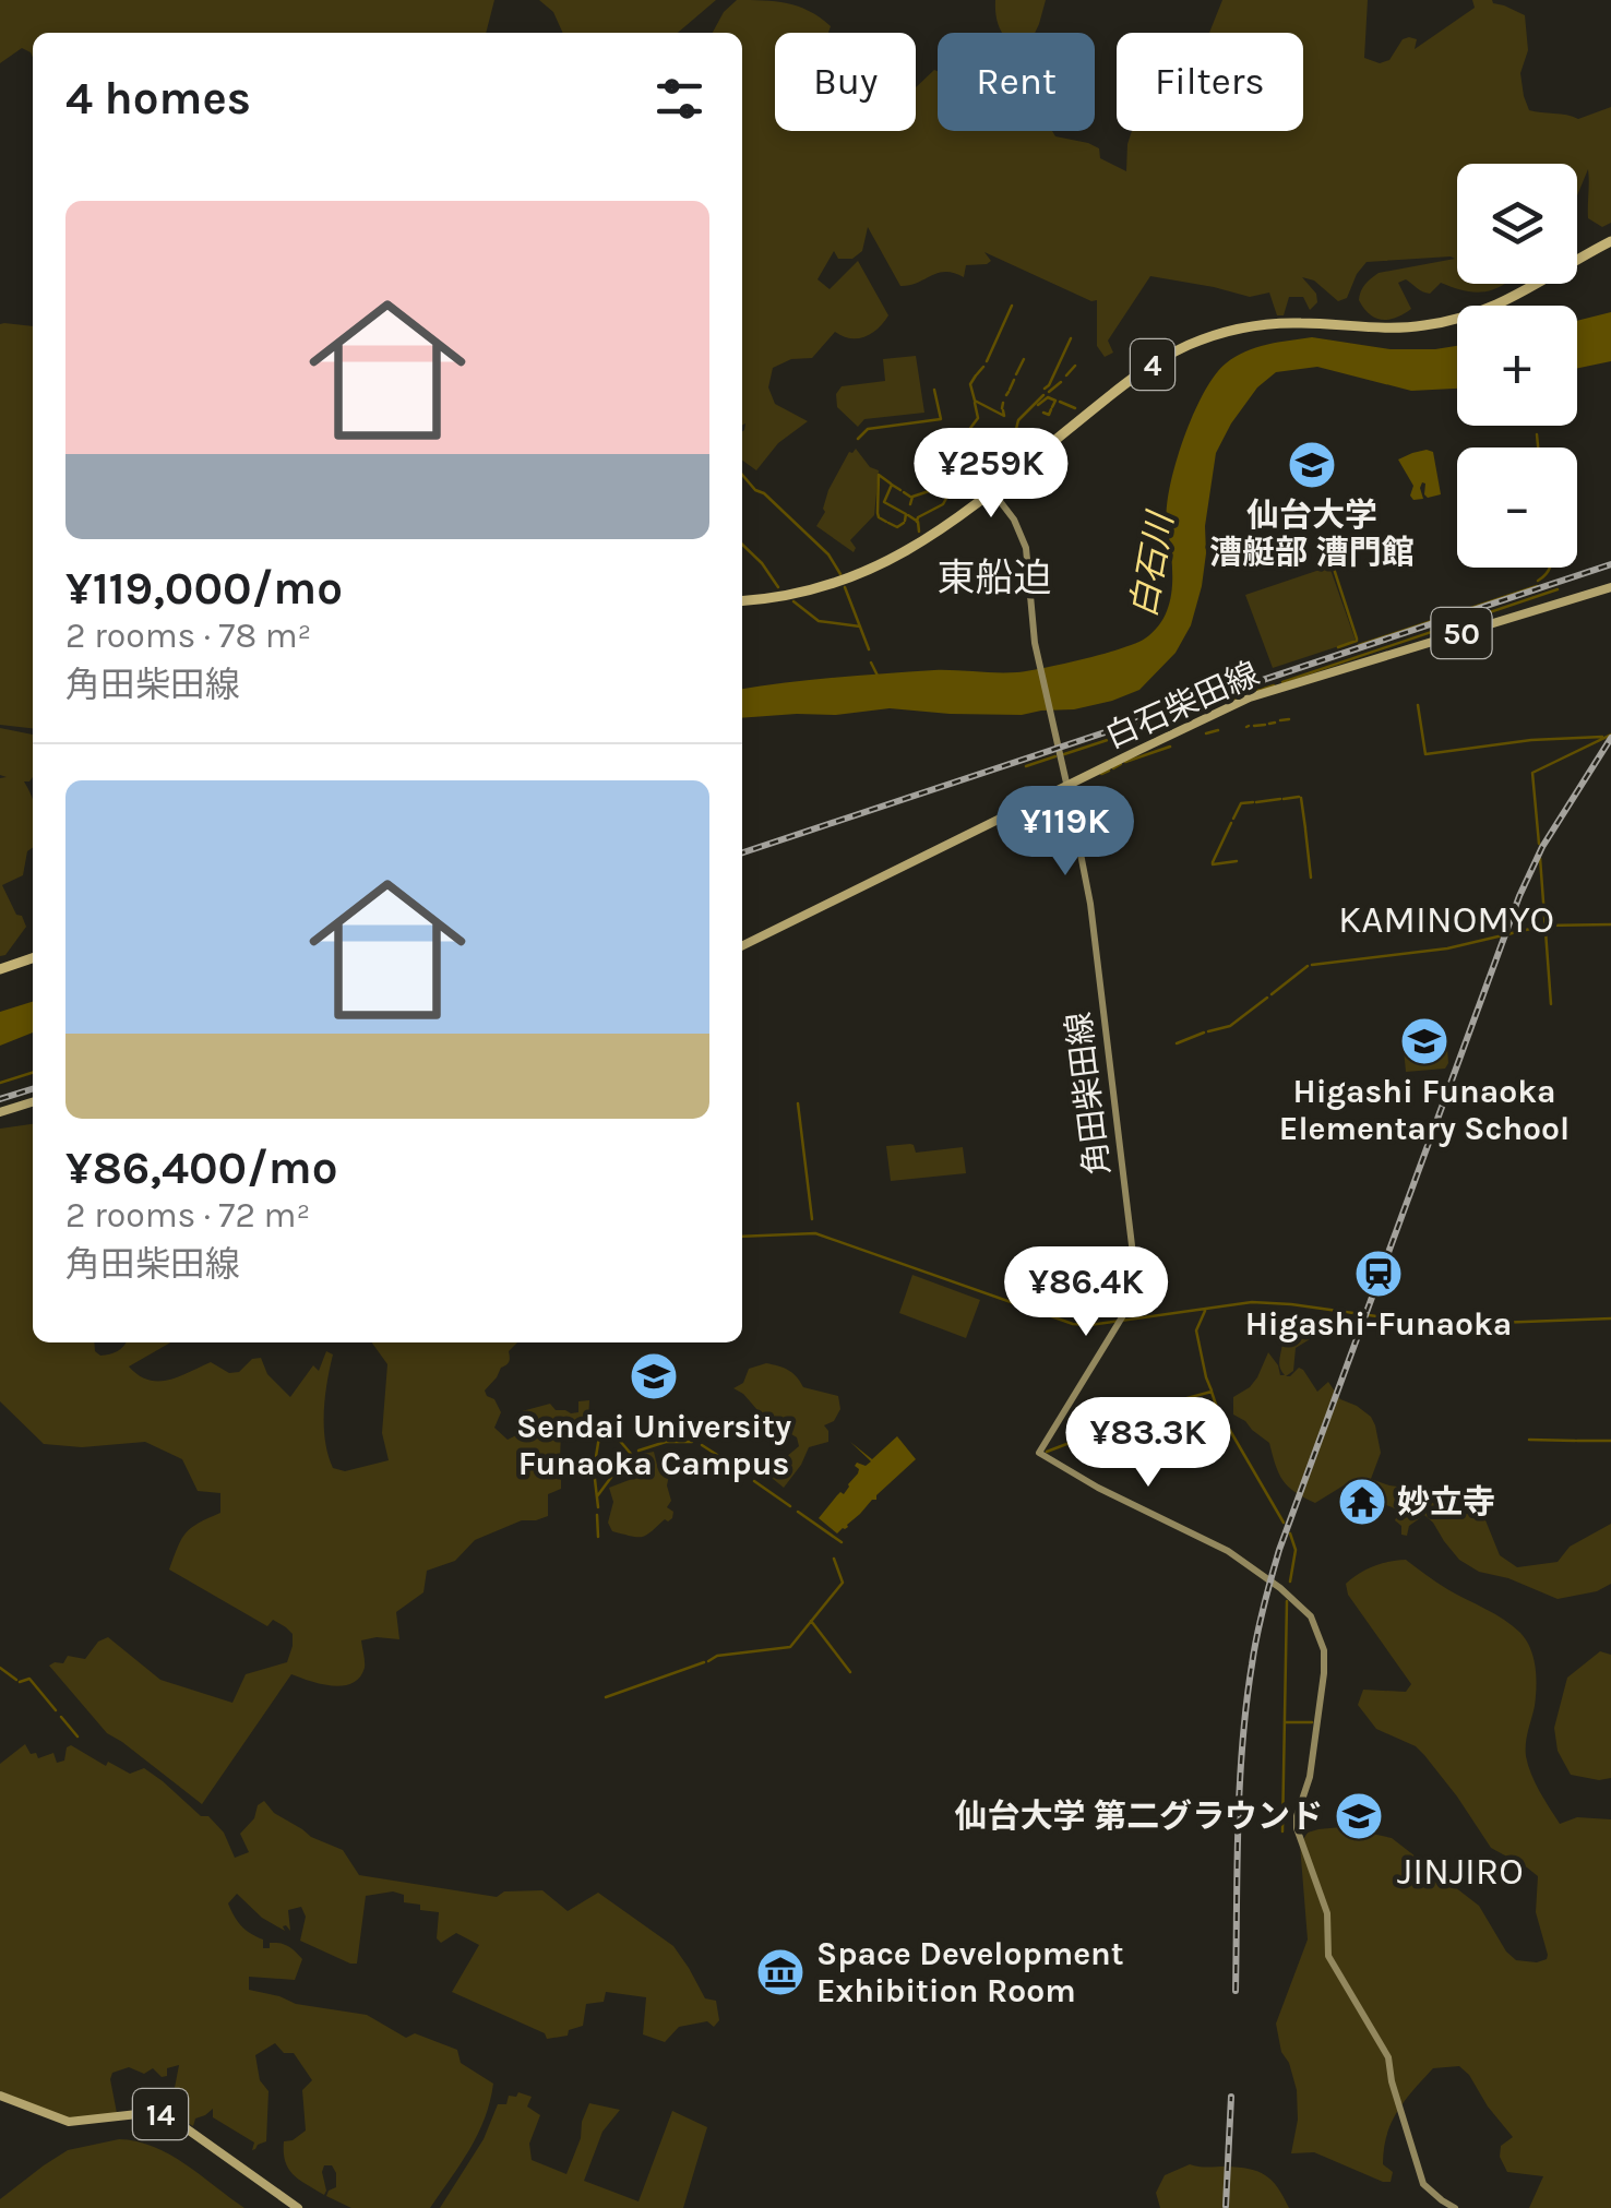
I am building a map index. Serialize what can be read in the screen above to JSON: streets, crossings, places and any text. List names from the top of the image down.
{
  "streets": {
    "highway": ["4"],
    "main road": [
      "50",
      "白石柴田線",
      "角田柴田線",
      "14"
    ]
  },
  "crossings": [
    ["4", "角田柴田線"]
  ],
  "districts": ["東船迫", "KAMINOMYO", "JINJIRO"],
  "water": ["白石川"],
  "places": {
    "school or university": [
      "仙台大学 漕艇部 漕門館",
      "Higashi Funaoka Elementary School",
      "Sendai University Funaoka Campus",
      "仙台大学 第二グラウンド"
    ],
    "station": ["Higashi-Funaoka"],
    "temple": ["妙立寺"],
    "museum": ["Space Development Exhibition Room"]
  },
  "page": {
    "chip": ["Buy", "Rent", "Filters"],
    "heading": "4 homes",
    "map_buttons": ["+", "−"],
    "list": [
      {
        "name": "¥119,000/mo",
        "note": "2 rooms · 78 m² · 角田柴田線"
      },
      {
        "name": "¥86,400/mo",
        "note": "2 rooms · 72 m² · 角田柴田線"
      }
    ],
    "price": [
      "¥259K",
      "¥119K",
      "¥86.4K",
      "¥83.3K"
    ]
  }
}
